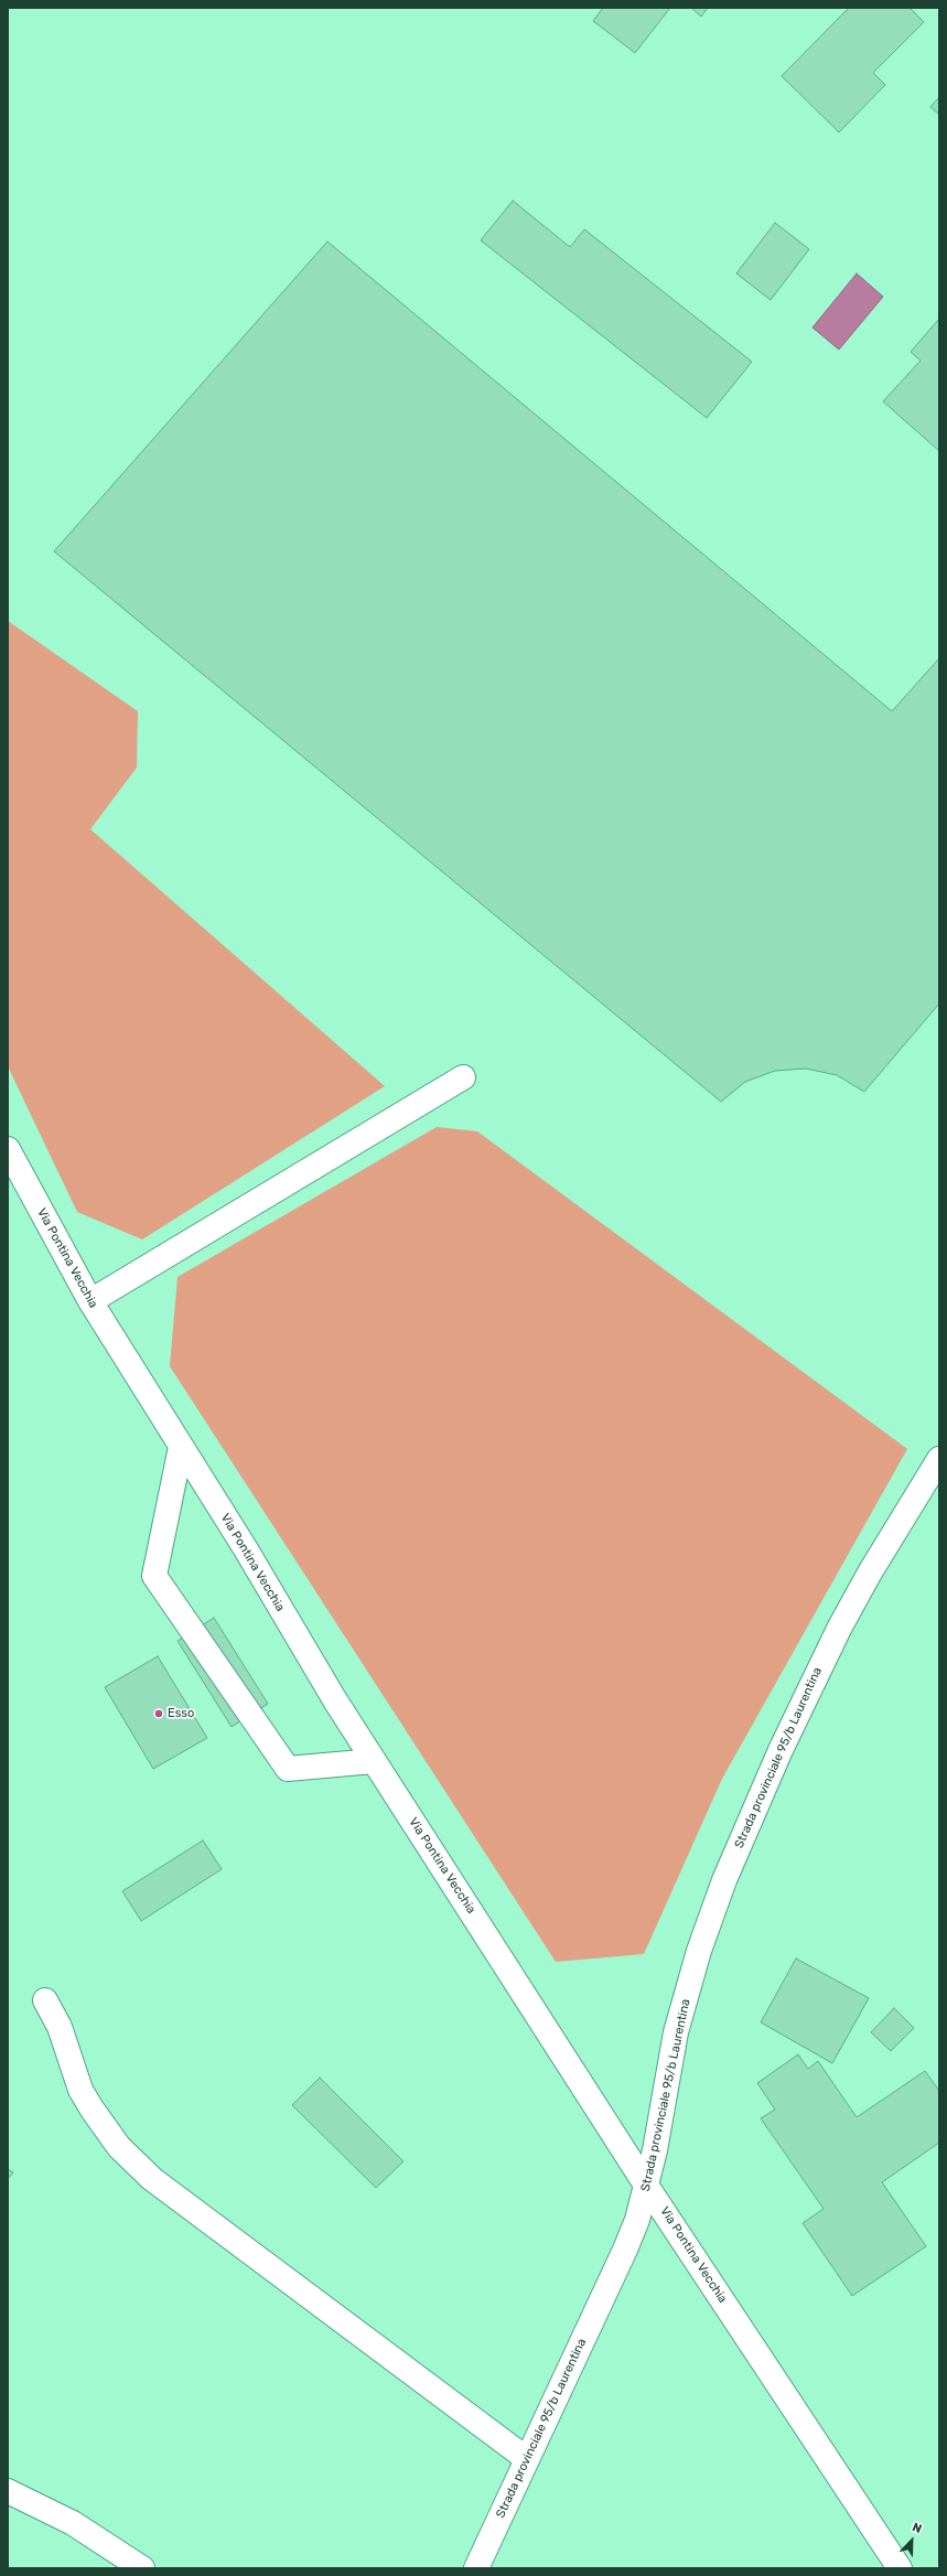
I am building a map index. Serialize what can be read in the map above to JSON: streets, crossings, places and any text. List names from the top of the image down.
{
  "streets": {
    "main road": ["Via Pontina Vecchia", "Strada provinciale 95/b Laurentina"]
  },
  "crossings": [
    ["Via Pontina Vecchia", "Strada provinciale 95/b Laurentina"]
  ],
  "places": ["Esso"],
  "north": "top right"
}
